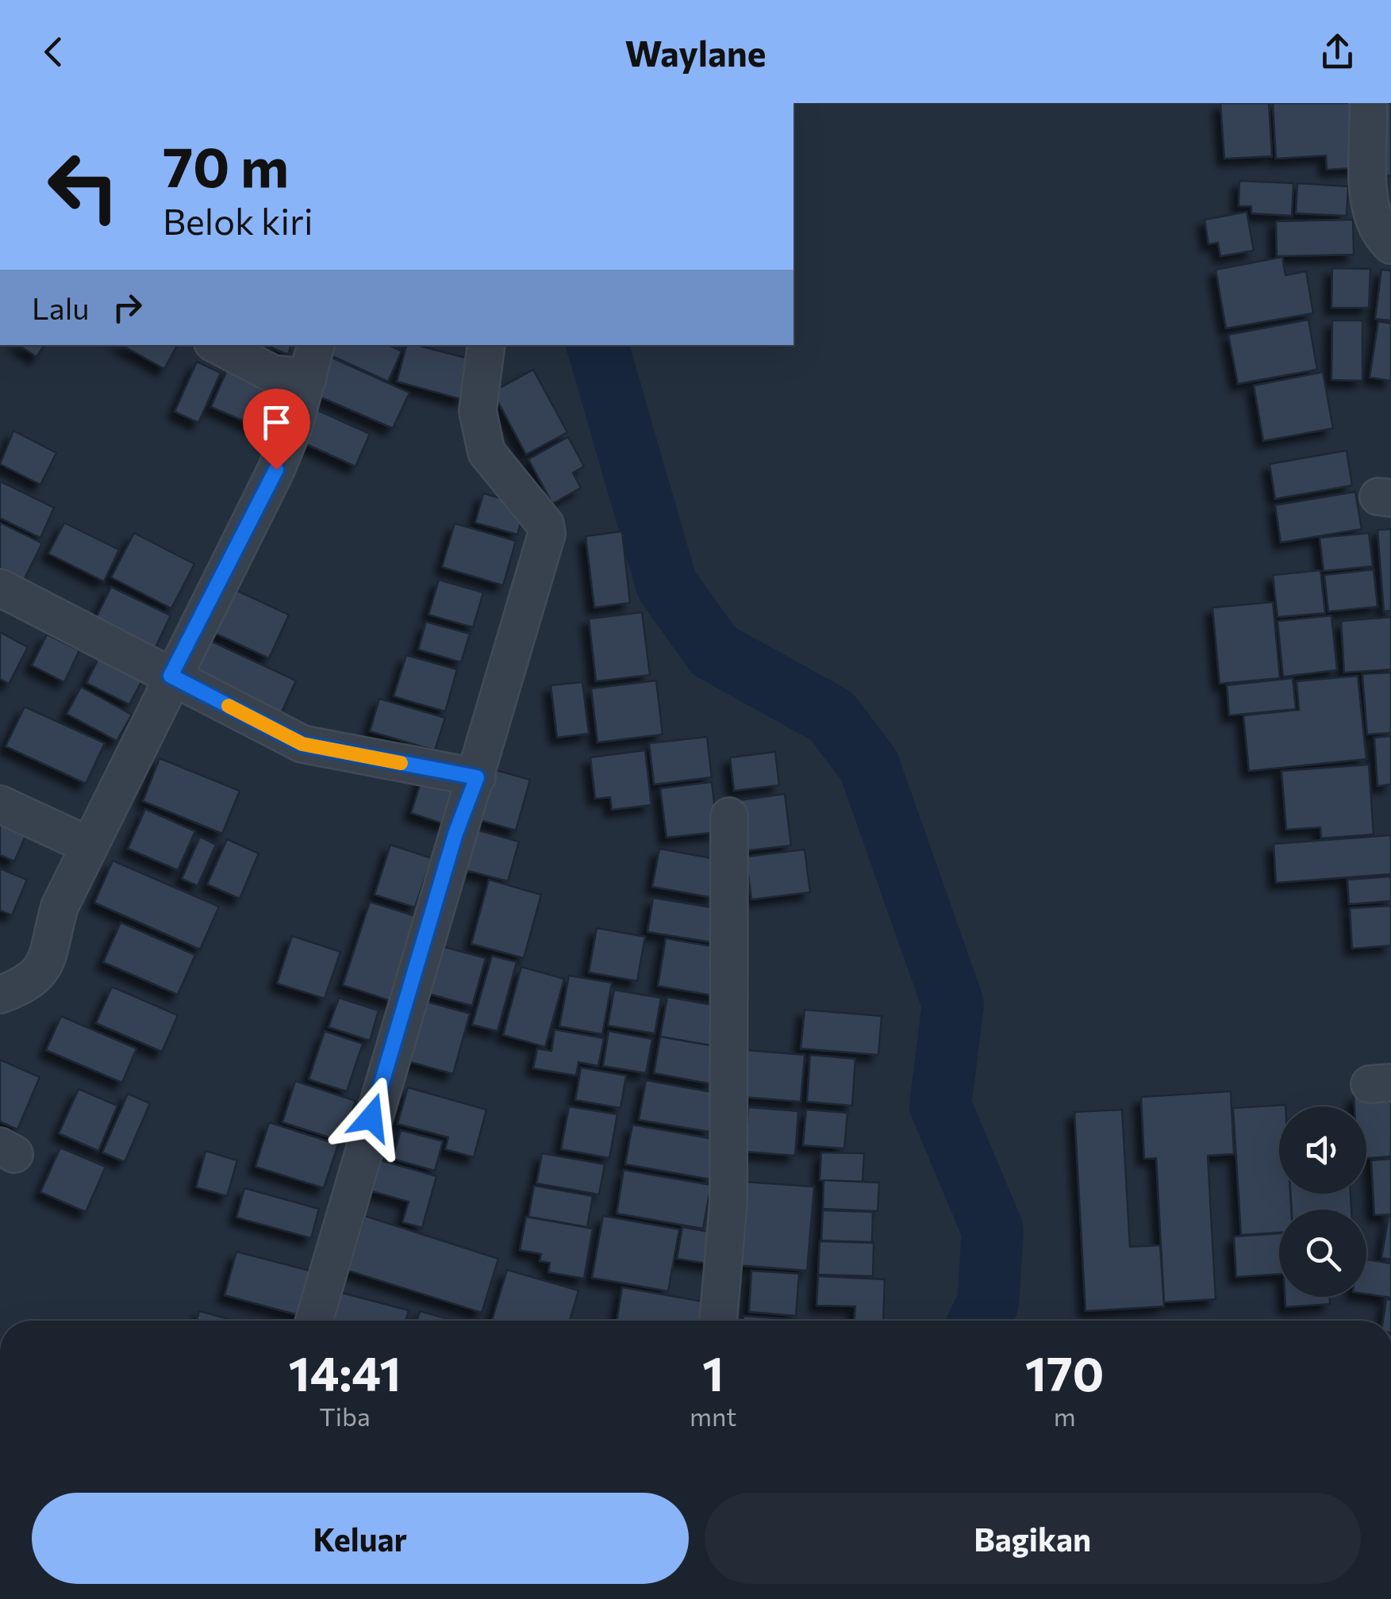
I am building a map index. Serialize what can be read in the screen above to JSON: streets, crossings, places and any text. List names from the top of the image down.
{
  "page": {
    "header": "Waylane",
    "turn": ["70 m", "Belok kiri"],
    "then": "Lalu",
    "eta": [
      "14:41",
      "Tiba",
      "1",
      "mnt",
      "170",
      "m"
    ],
    "buttons": ["Keluar", "Bagikan"]
  }
}
